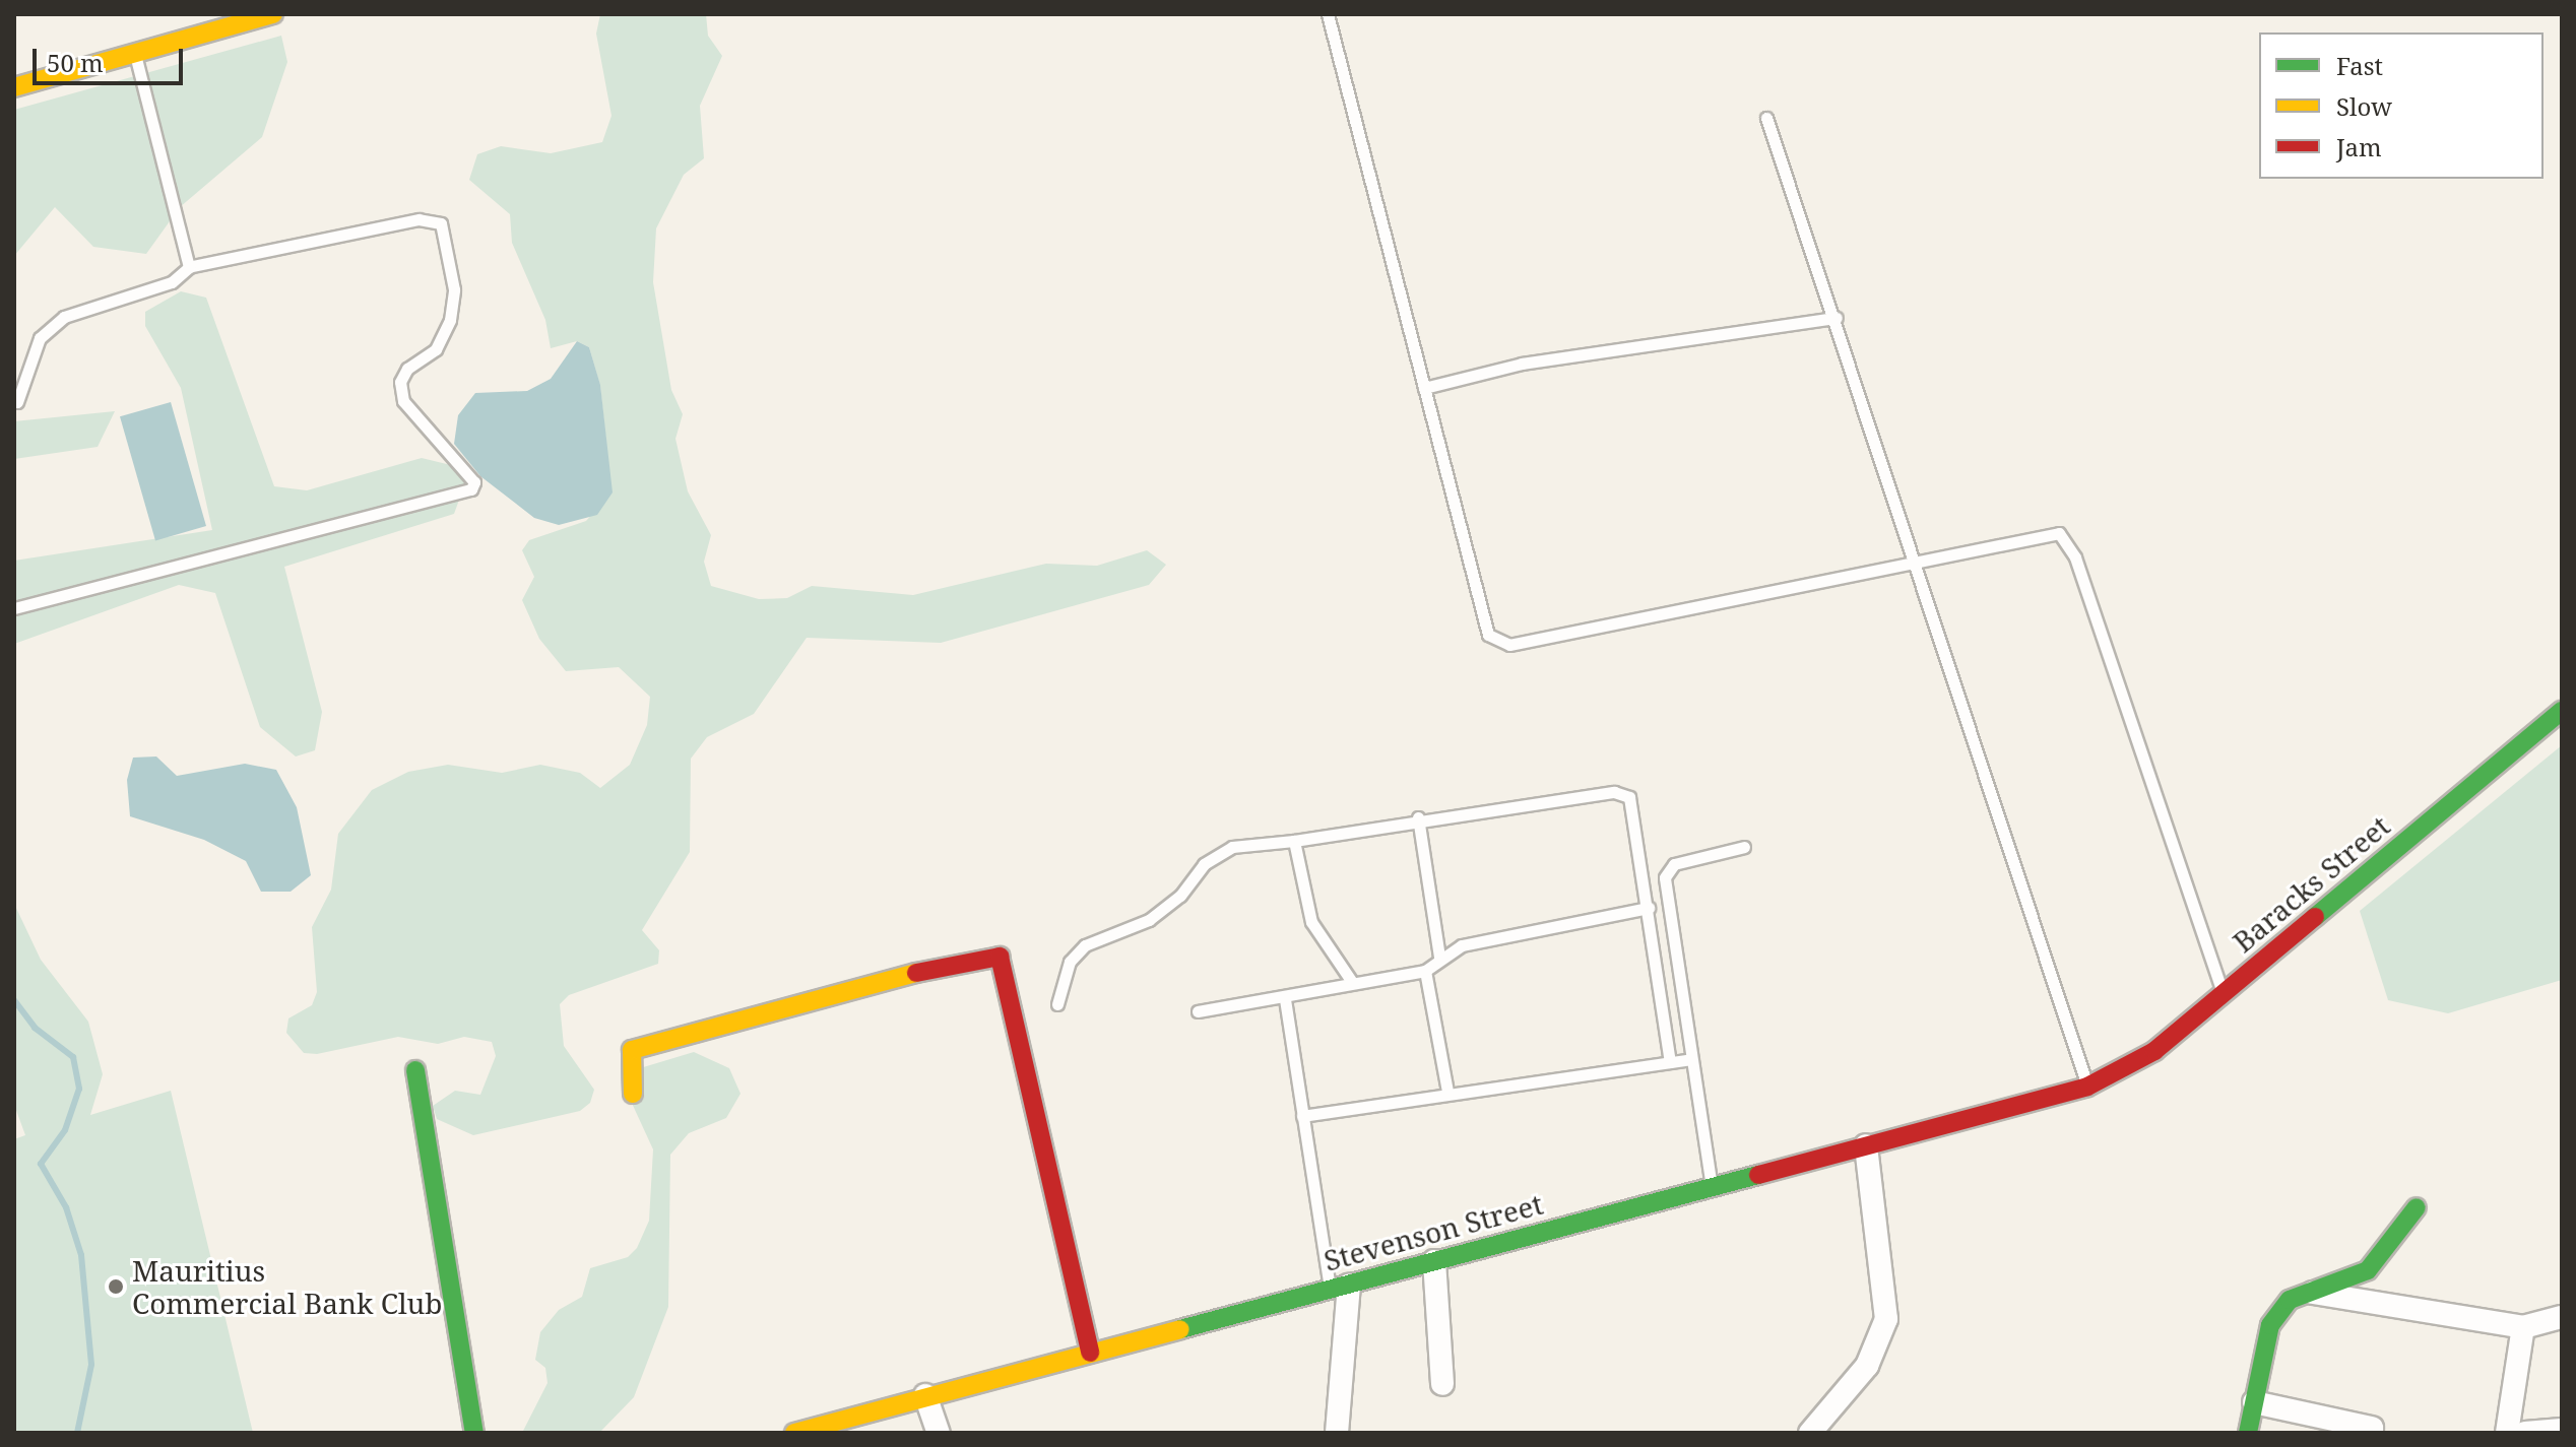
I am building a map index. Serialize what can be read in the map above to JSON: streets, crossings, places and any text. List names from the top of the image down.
{
  "streets": {
    "street": ["Baracks Street", "Stevenson Street"]
  },
  "crossings": [
    ["Baracks Street", "Stevenson Street"]
  ],
  "places": ["Mauritius Commercial Bank Club"],
  "legend": ["Fast", "Slow", "Jam"],
  "scale_bar": "50 m"
}
